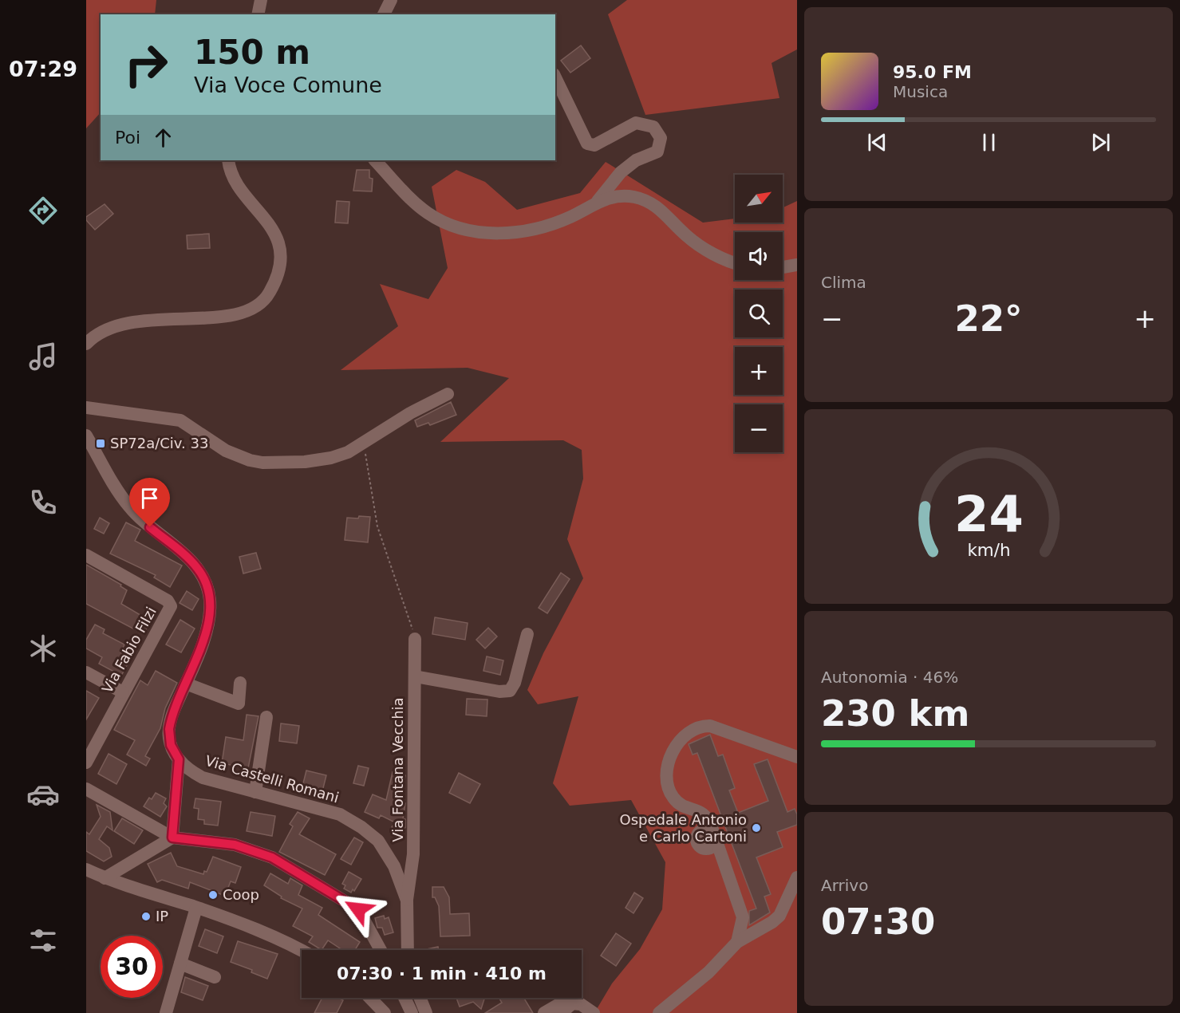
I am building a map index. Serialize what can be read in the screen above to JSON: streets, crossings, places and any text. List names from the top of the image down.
{
  "streets": {
    "street": ["Via Fabio Filzi", "Via Fontana Vecchia", "Via Castelli Romani"]
  },
  "crossings": [
    ["Via Fontana Vecchia", "Via Castelli Romani"]
  ],
  "places": {
    "transit": ["SP72a/Civ. 33"],
    "other": ["Ospedale Antonio e Carlo Cartoni", "Coop", "IP"]
  },
  "north": "top right",
  "page": {
    "tabs": "07:29",
    "turn": ["150 m", "Via Voce Comune"],
    "song": ["95.0 FM", "Musica"],
    "then": "Poi",
    "map_buttons": ["+", "−"],
    "tile": [
      "Clima",
      ["Autonomia · 46%", "230 km"],
      ["Arrivo", "07:30"]
    ],
    "heat": ["−", "22°", "+"],
    "limit": "30",
    "trip": "07:30 · 1 min · 410 m",
    "gauge": ["24", "km/h"]
  }
}
